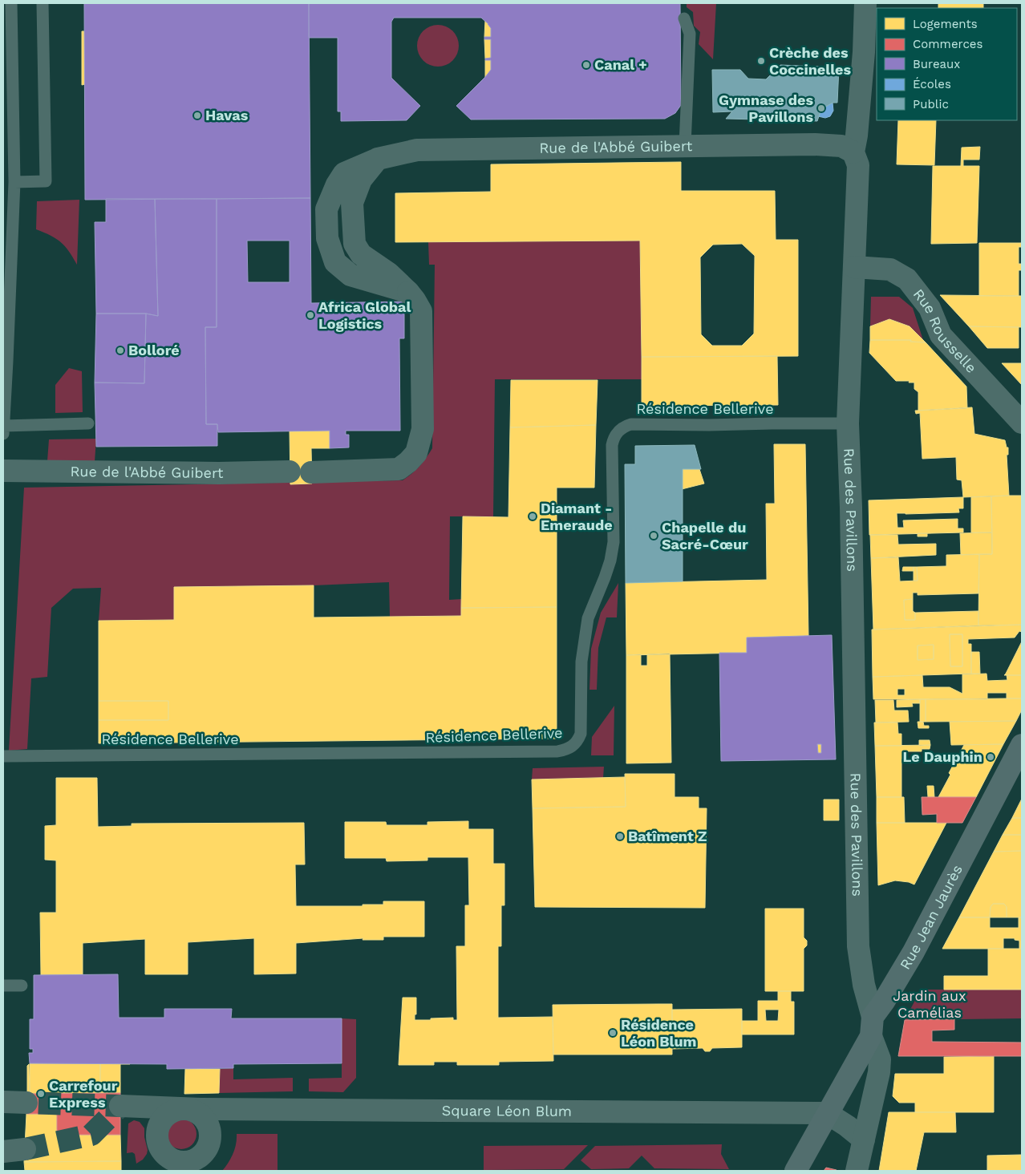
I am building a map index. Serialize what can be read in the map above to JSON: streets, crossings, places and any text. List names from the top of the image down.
{
  "streets": {
    "street": [
      "Rue de l'Abbé Guibert",
      "Rue Rousselle",
      "Rue des Pavillons",
      "Rue Jean Jaurès",
      "Square Léon Blum"
    ],
    "lane": ["Résidence Bellerive"]
  },
  "crossings": [
    ["Rue de l'Abbé Guibert", "Rue des Pavillons"],
    ["Rue Rousselle", "Rue des Pavillons"],
    ["Résidence Bellerive", "Rue des Pavillons"],
    ["Rue des Pavillons", "Rue Jean Jaurès"],
    ["Rue Jean Jaurès", "Square Léon Blum"]
  ],
  "parks": ["Jardin aux Camélias"],
  "places": [
    "Crèche des Coccinelles",
    "Canal +",
    "Gymnase des Pavillons",
    "Havas",
    "Africa Global Logistics",
    "Bolloré",
    "Diamant - Emeraude",
    "Chapelle du Sacré-Cœur",
    "Le Dauphin",
    "Batîment Z",
    "Résidence Léon Blum",
    "Carrefour Express"
  ],
  "legend": [
    "Logements",
    "Commerces",
    "Bureaux",
    "Écoles",
    "Public"
  ]
}
